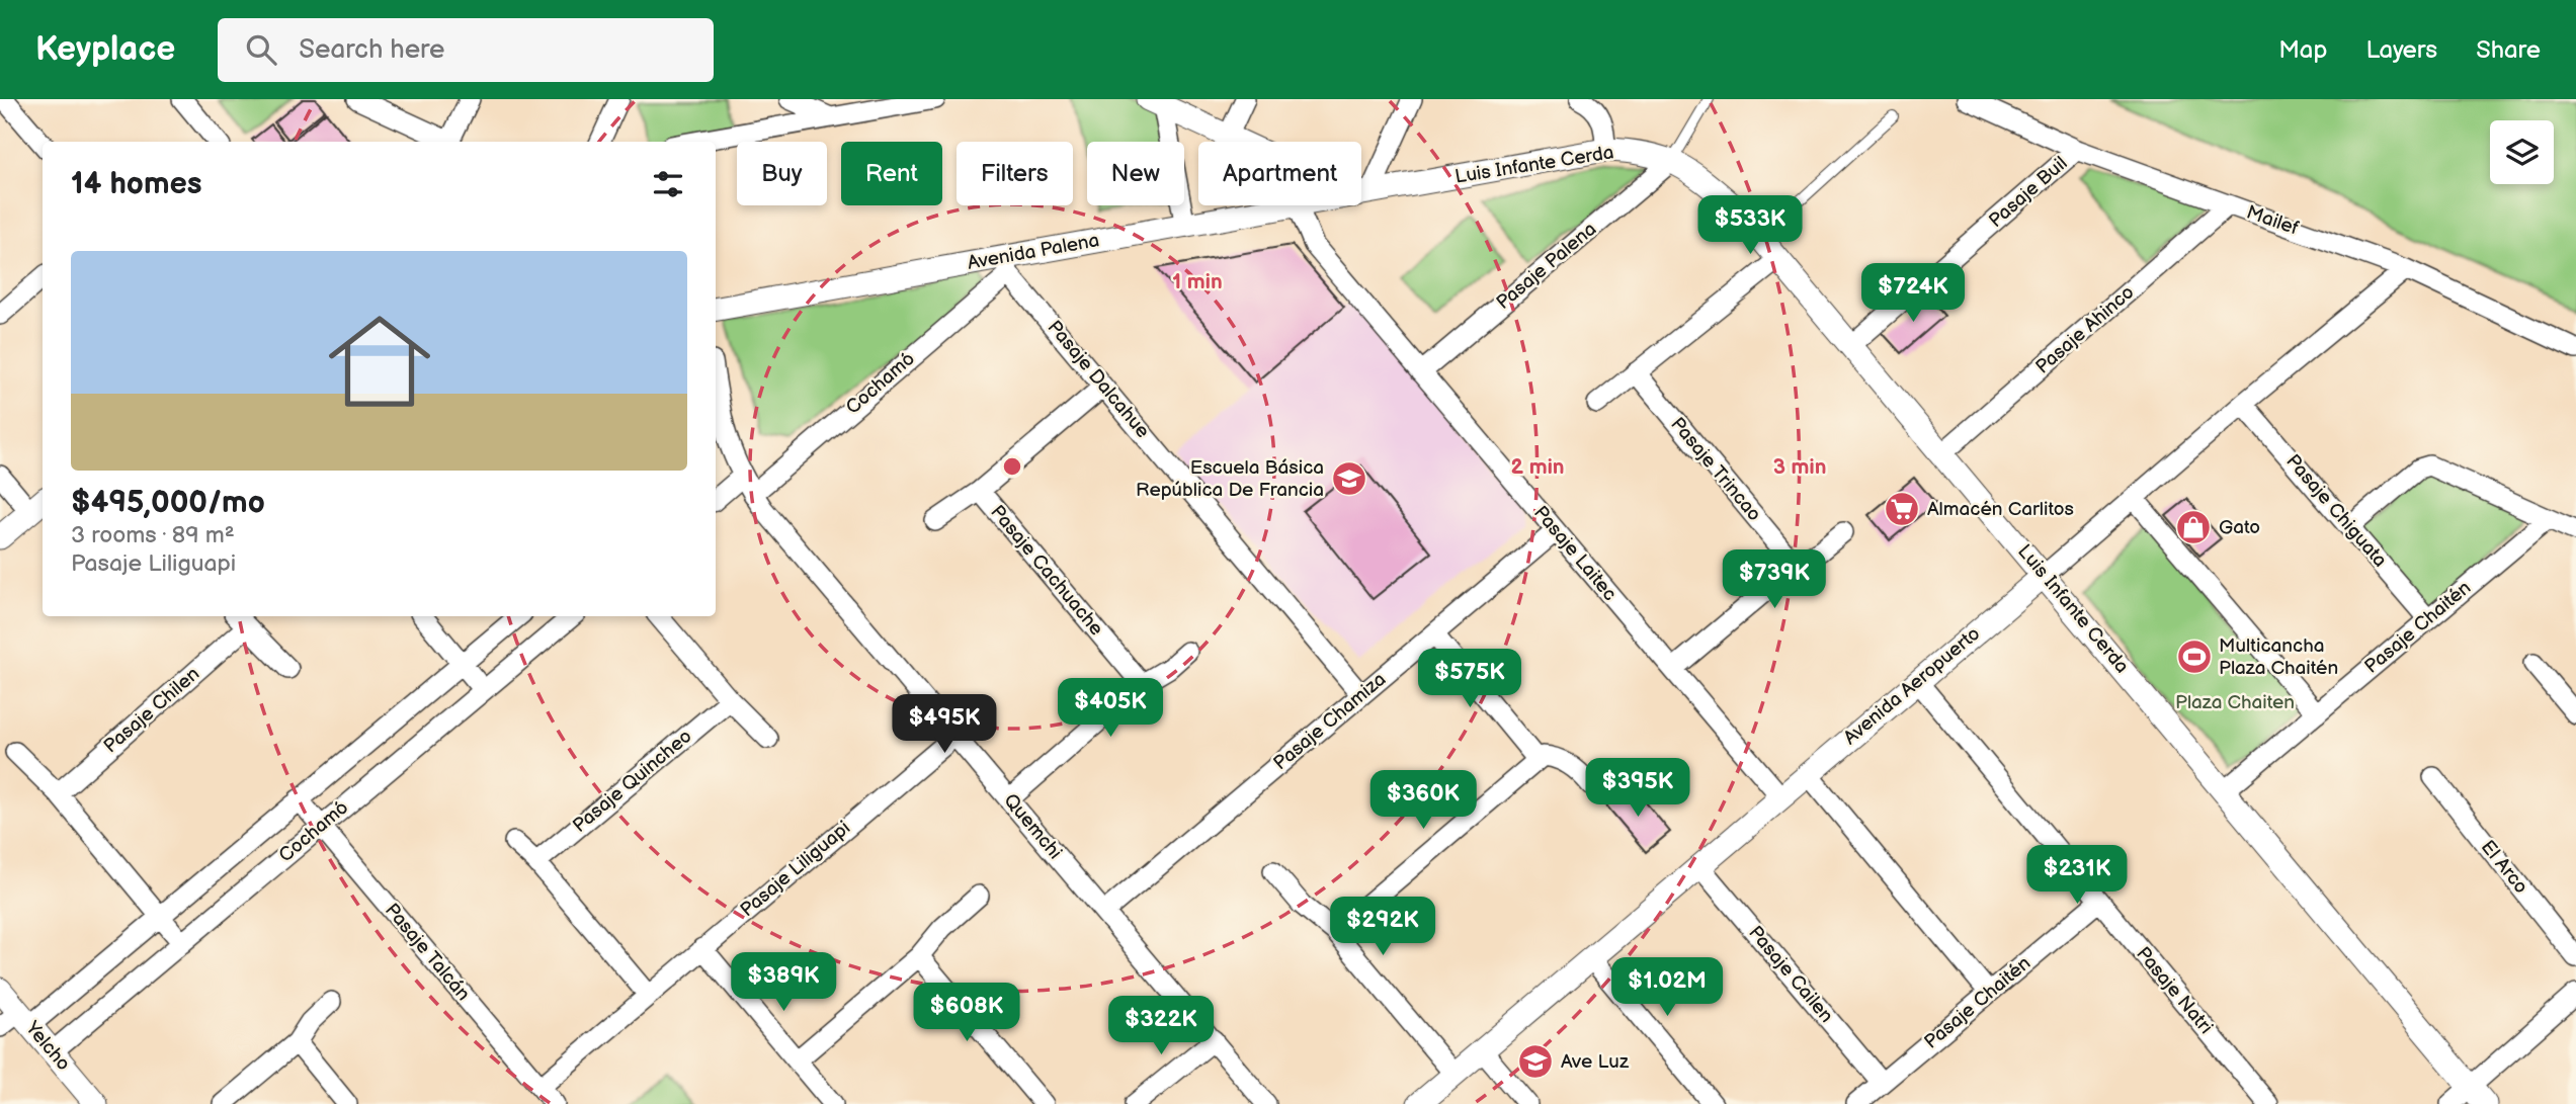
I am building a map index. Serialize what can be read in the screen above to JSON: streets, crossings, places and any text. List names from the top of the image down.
{
  "streets": {
    "street": [
      "Luis Infante Cerda",
      "Pasaje Buil",
      "Mailef",
      "Avenida Palena",
      "Pasaje Palena",
      "Pasaje Ahinco",
      "Pasaje Dalcahue",
      "Cochamó",
      "Pasaje Trincao",
      "Pasaje Chiguata",
      "Pasaje Laitec",
      "Pasaje Cachuache",
      "Pasaje Chaitén",
      "Avenida Aeropuerto",
      "Pasaje Chilen",
      "Pasaje Chamiza",
      "Pasaje Quincheo",
      "Quemchi",
      "El Arco",
      "Pasaje Liliguapi",
      "Pasaje Talcán",
      "Pasaje Cailen",
      "Pasaje Natri",
      "Yelcho"
    ]
  },
  "crossings": [
    ["Luis Infante Cerda", "Pasaje Buil"],
    ["Luis Infante Cerda", "Pasaje Palena"],
    ["Luis Infante Cerda", "Pasaje Ahinco"],
    ["Luis Infante Cerda", "Pasaje Chaitén"],
    ["Luis Infante Cerda", "Avenida Aeropuerto"],
    ["Pasaje Buil", "Mailef"],
    ["Mailef", "Pasaje Ahinco"],
    ["Mailef", "Avenida Aeropuerto"],
    ["Avenida Palena", "Pasaje Dalcahue"],
    ["Avenida Palena", "Cochamó"],
    ["Avenida Palena", "Pasaje Laitec"],
    ["Pasaje Palena", "Pasaje Laitec"],
    ["Pasaje Dalcahue", "Cochamó"],
    ["Pasaje Dalcahue", "Pasaje Cachuache"],
    ["Pasaje Dalcahue", "Pasaje Chamiza"],
    ["Cochamó", "Quemchi"],
    ["Cochamó", "Pasaje Talcán"],
    ["Cochamó", "Yelcho"],
    ["Pasaje Chiguata", "Pasaje Chaitén"],
    ["Pasaje Chiguata", "Avenida Aeropuerto"],
    ["Pasaje Laitec", "Avenida Aeropuerto"],
    ["Pasaje Laitec", "Pasaje Chamiza"],
    ["Pasaje Chaitén", "Pasaje Cailen"],
    ["Pasaje Chaitén", "Pasaje Natri"],
    ["Avenida Aeropuerto", "Pasaje Cailen"],
    ["Avenida Aeropuerto", "Pasaje Natri"],
    ["Pasaje Chamiza", "Quemchi"],
    ["Quemchi", "Pasaje Liliguapi"],
    ["Pasaje Liliguapi", "Pasaje Talcán"]
  ],
  "parks": ["Plaza Chaiten"],
  "places": {
    "school or university": ["Escuela Básica República De Francia", "Ave Luz"],
    "supermarket": ["Almacén Carlitos"],
    "shop": ["Gato"],
    "sports": ["Multicancha Plaza Chaitén"]
  },
  "page": {
    "header": "Keyplace",
    "search": "Search here",
    "nav": ["Map", "Layers", "Share"],
    "chip": [
      "Buy",
      "Rent",
      "Filters",
      "New",
      "Apartment"
    ],
    "heading": "14 homes",
    "price": [
      "$533K",
      "$724K",
      "$739K",
      "$575K",
      "$405K",
      "$495K",
      "$395K",
      "$360K",
      "$231K",
      "$292K",
      "$389K",
      "$1.02M",
      "$608K",
      "$322K"
    ],
    "list": [
      {
        "name": "$495,000/mo",
        "note": "3 rooms · 89 m² · Pasaje Liliguapi"
      }
    ]
  },
  "rings": ["1 min", "2 min", "3 min"]
}
